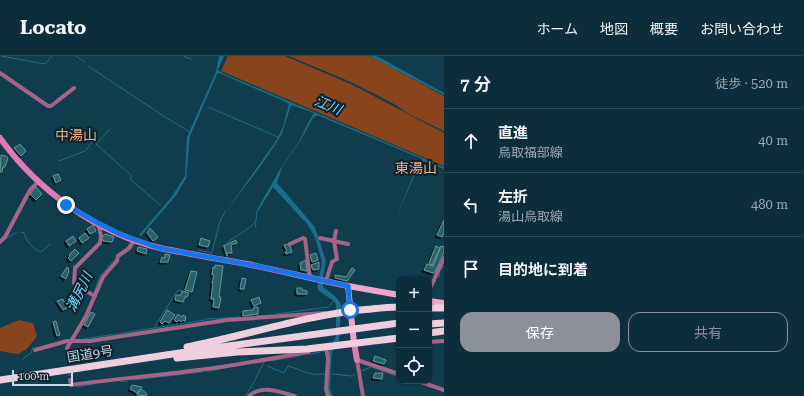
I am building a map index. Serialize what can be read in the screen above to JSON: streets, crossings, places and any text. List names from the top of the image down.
{
  "streets": {
    "highway": ["国道9号"]
  },
  "districts": ["中湯山", "東湯山"],
  "water": ["江川", "溝尻川"],
  "scale_bar": "100 m",
  "page": {
    "header": "Locato",
    "nav": [
      "ホーム",
      "地図",
      "概要",
      "お問い合わせ"
    ],
    "heading": ["7 分", "徒歩 · 520 m"],
    "list": [
      ["直進", "鳥取福部線", "40 m"],
      ["左折", "湯山鳥取線", "480 m"],
      "目的地に到着"
    ],
    "map_buttons": ["+", "−"],
    "buttons": ["保存", "共有"],
    "scale": "100 m"
  }
}
